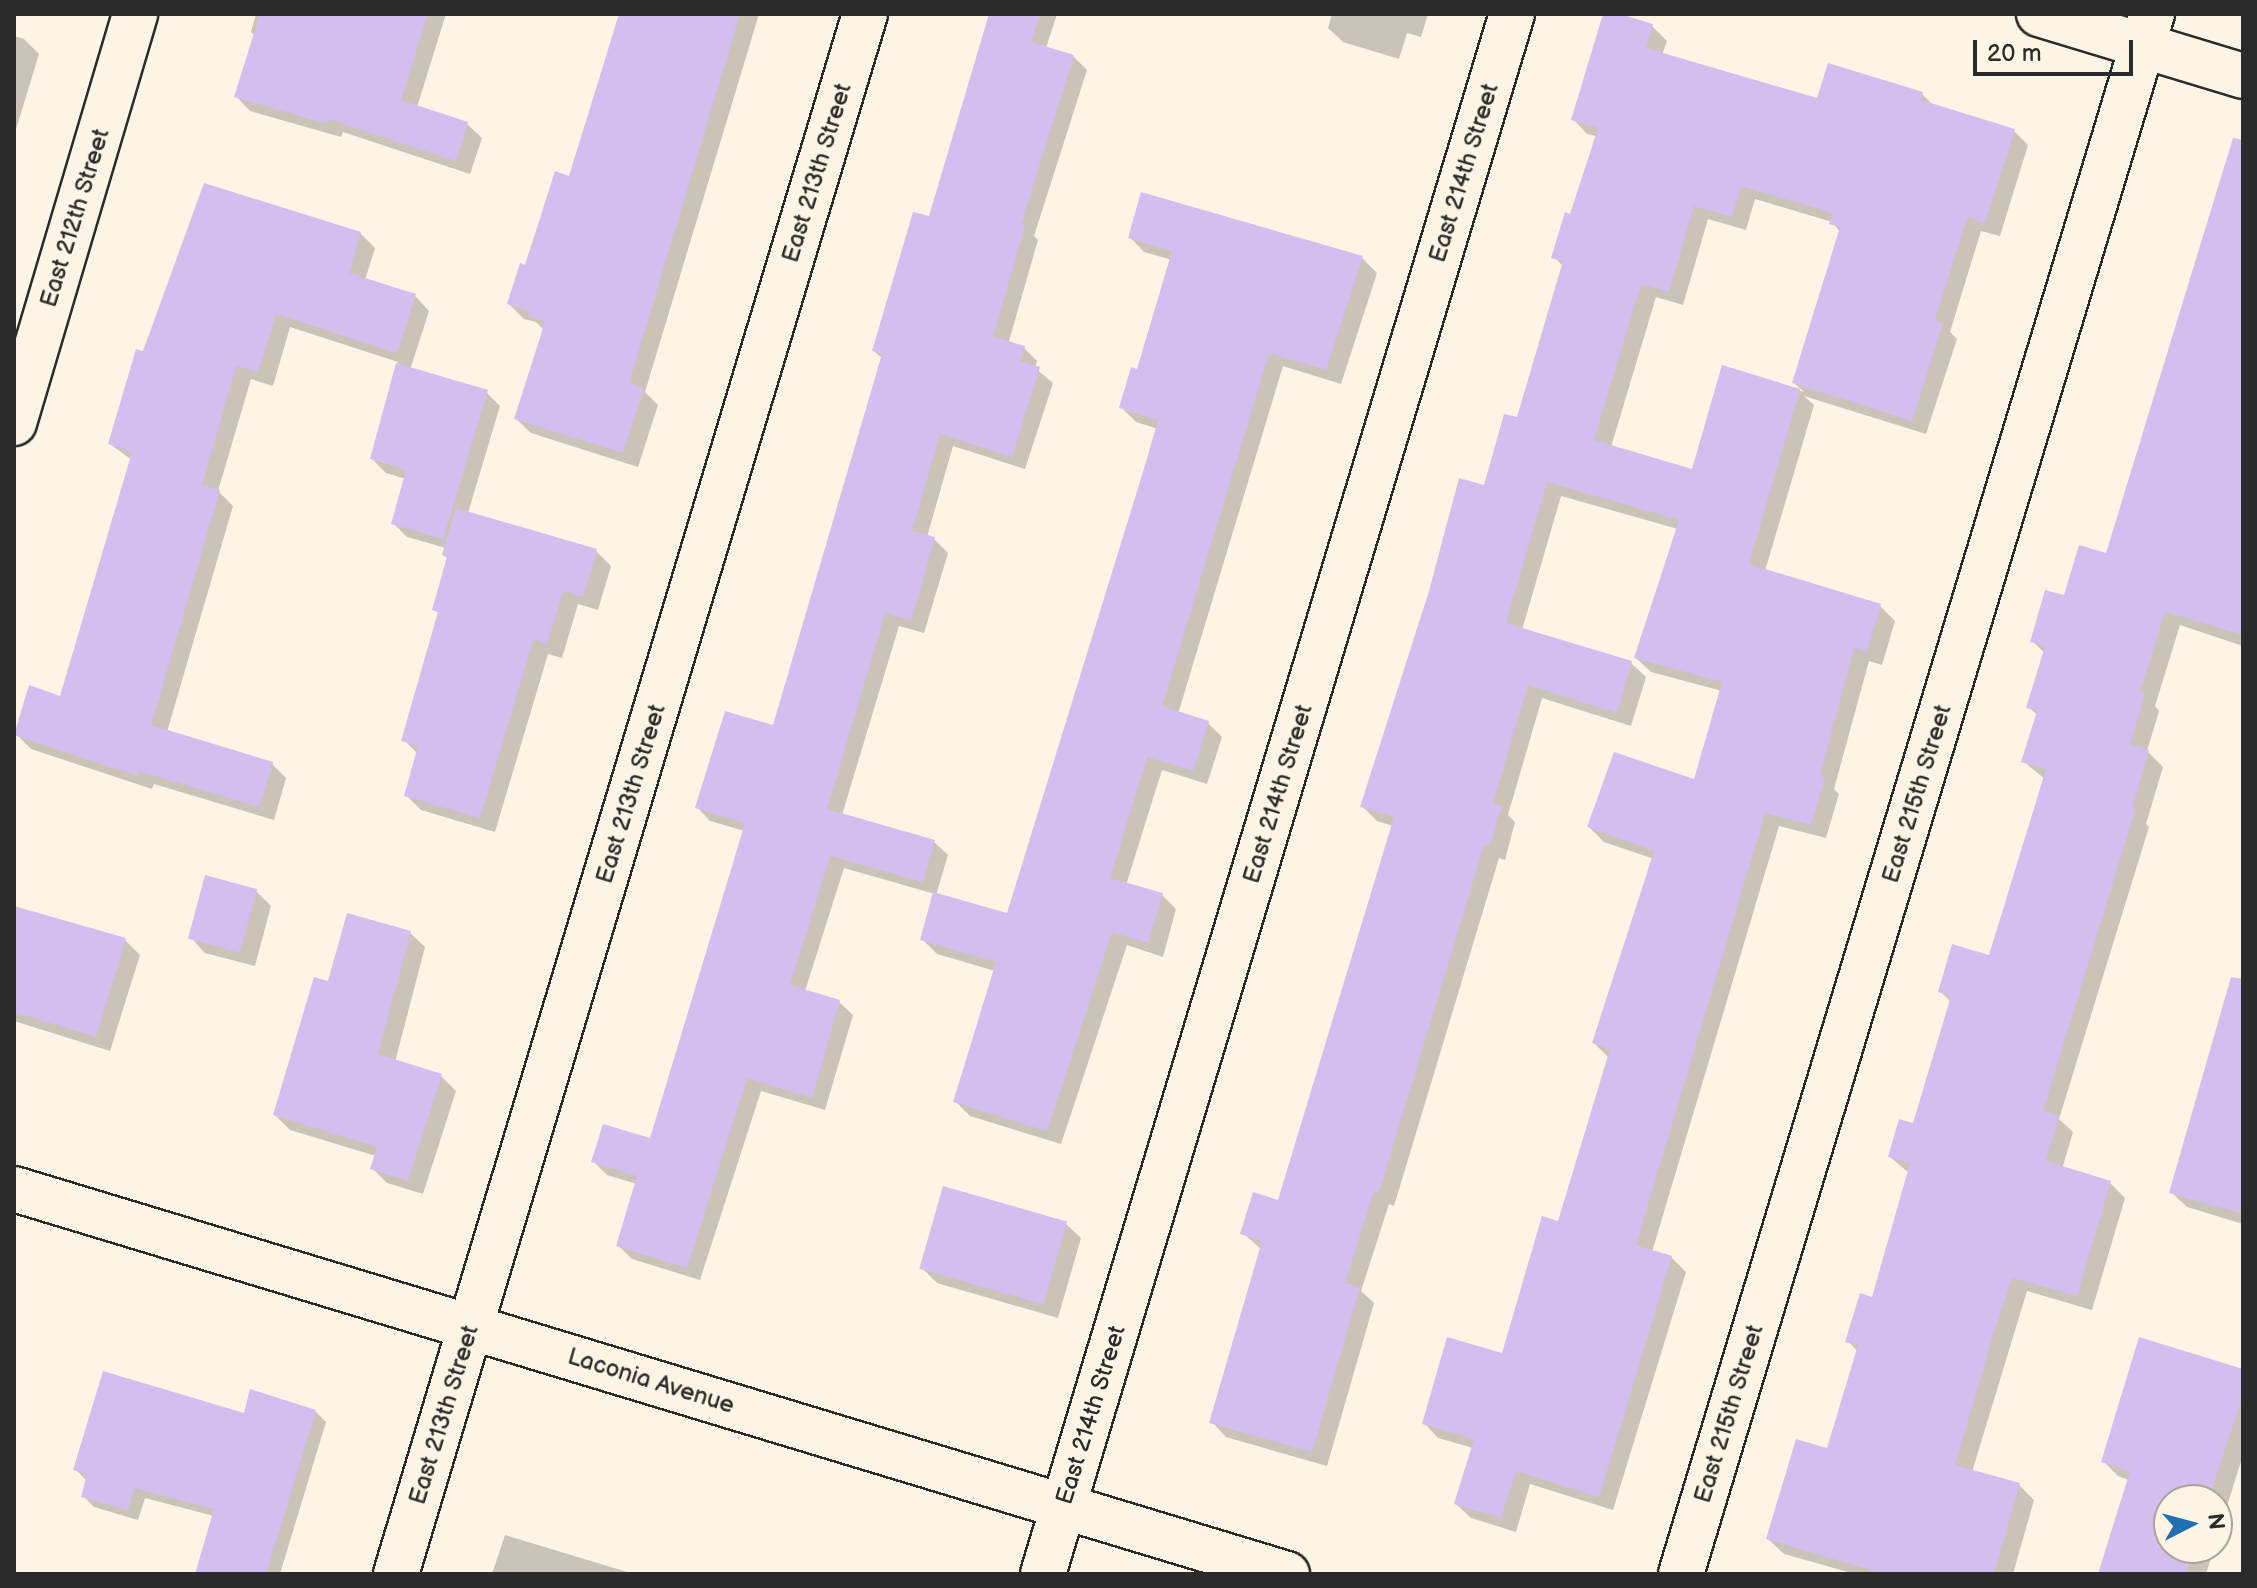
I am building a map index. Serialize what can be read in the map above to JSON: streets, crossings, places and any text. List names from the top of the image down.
{
  "streets": {
    "street": [
      "East 213th Street",
      "East 214th Street",
      "East 212th Street",
      "East 215th Street",
      "Laconia Avenue"
    ]
  },
  "crossings": [
    ["East 213th Street", "Laconia Avenue"],
    ["East 214th Street", "Laconia Avenue"]
  ],
  "scale_bar": "20 m",
  "north": "right"
}
